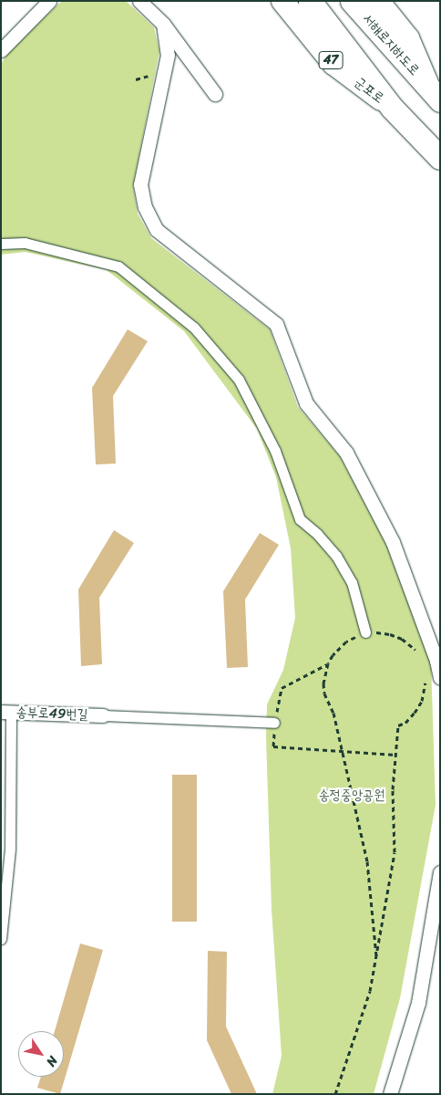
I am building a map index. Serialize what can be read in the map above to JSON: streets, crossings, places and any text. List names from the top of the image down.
{
  "streets": {
    "highway": ["서해로지하도로", "47", "군포로"],
    "street": ["송부로49번길"]
  },
  "crossings": [
    ["47", "군포로"]
  ],
  "parks": ["송정중앙공원"],
  "north": "bottom right"
}
